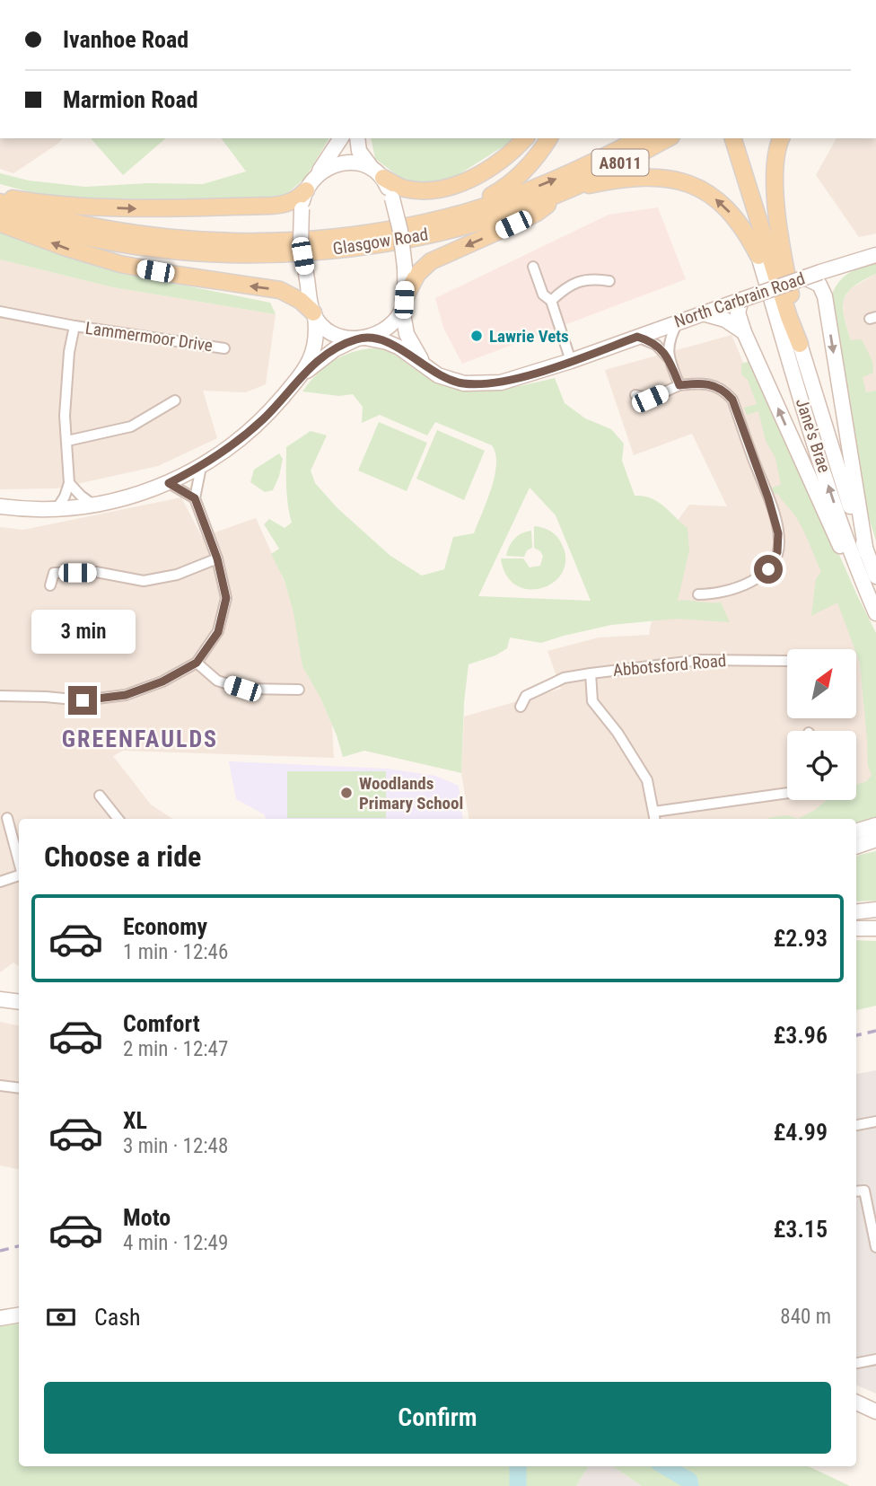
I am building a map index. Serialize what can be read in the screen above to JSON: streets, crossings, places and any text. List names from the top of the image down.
{
  "streets": {
    "main road": ["A8011", "Glasgow Road"],
    "street": [
      "North Carbrain Road",
      "Lammermoor Drive",
      "Jane's Brae",
      "Abbotsford Road"
    ]
  },
  "districts": ["GREENFAULDS"],
  "places": ["Lawrie Vets", "Woodlands Primary School"],
  "north": "top right",
  "page": {
    "banner": ["Ivanhoe Road", "Marmion Road"],
    "bubble": "3 min",
    "heading": "Choose a ride",
    "list": [
      {
        "name": "Economy",
        "note": "1 min · 12:46",
        "value": "£2.93"
      },
      {
        "name": "Comfort",
        "note": "2 min · 12:47",
        "value": "£3.96"
      },
      {
        "name": "XL",
        "note": "3 min · 12:48",
        "value": "£4.99"
      },
      {
        "name": "Moto",
        "note": "4 min · 12:49",
        "value": "£3.15"
      }
    ],
    "pay": ["Cash", "840 m"],
    "buttons": "Confirm"
  }
}
